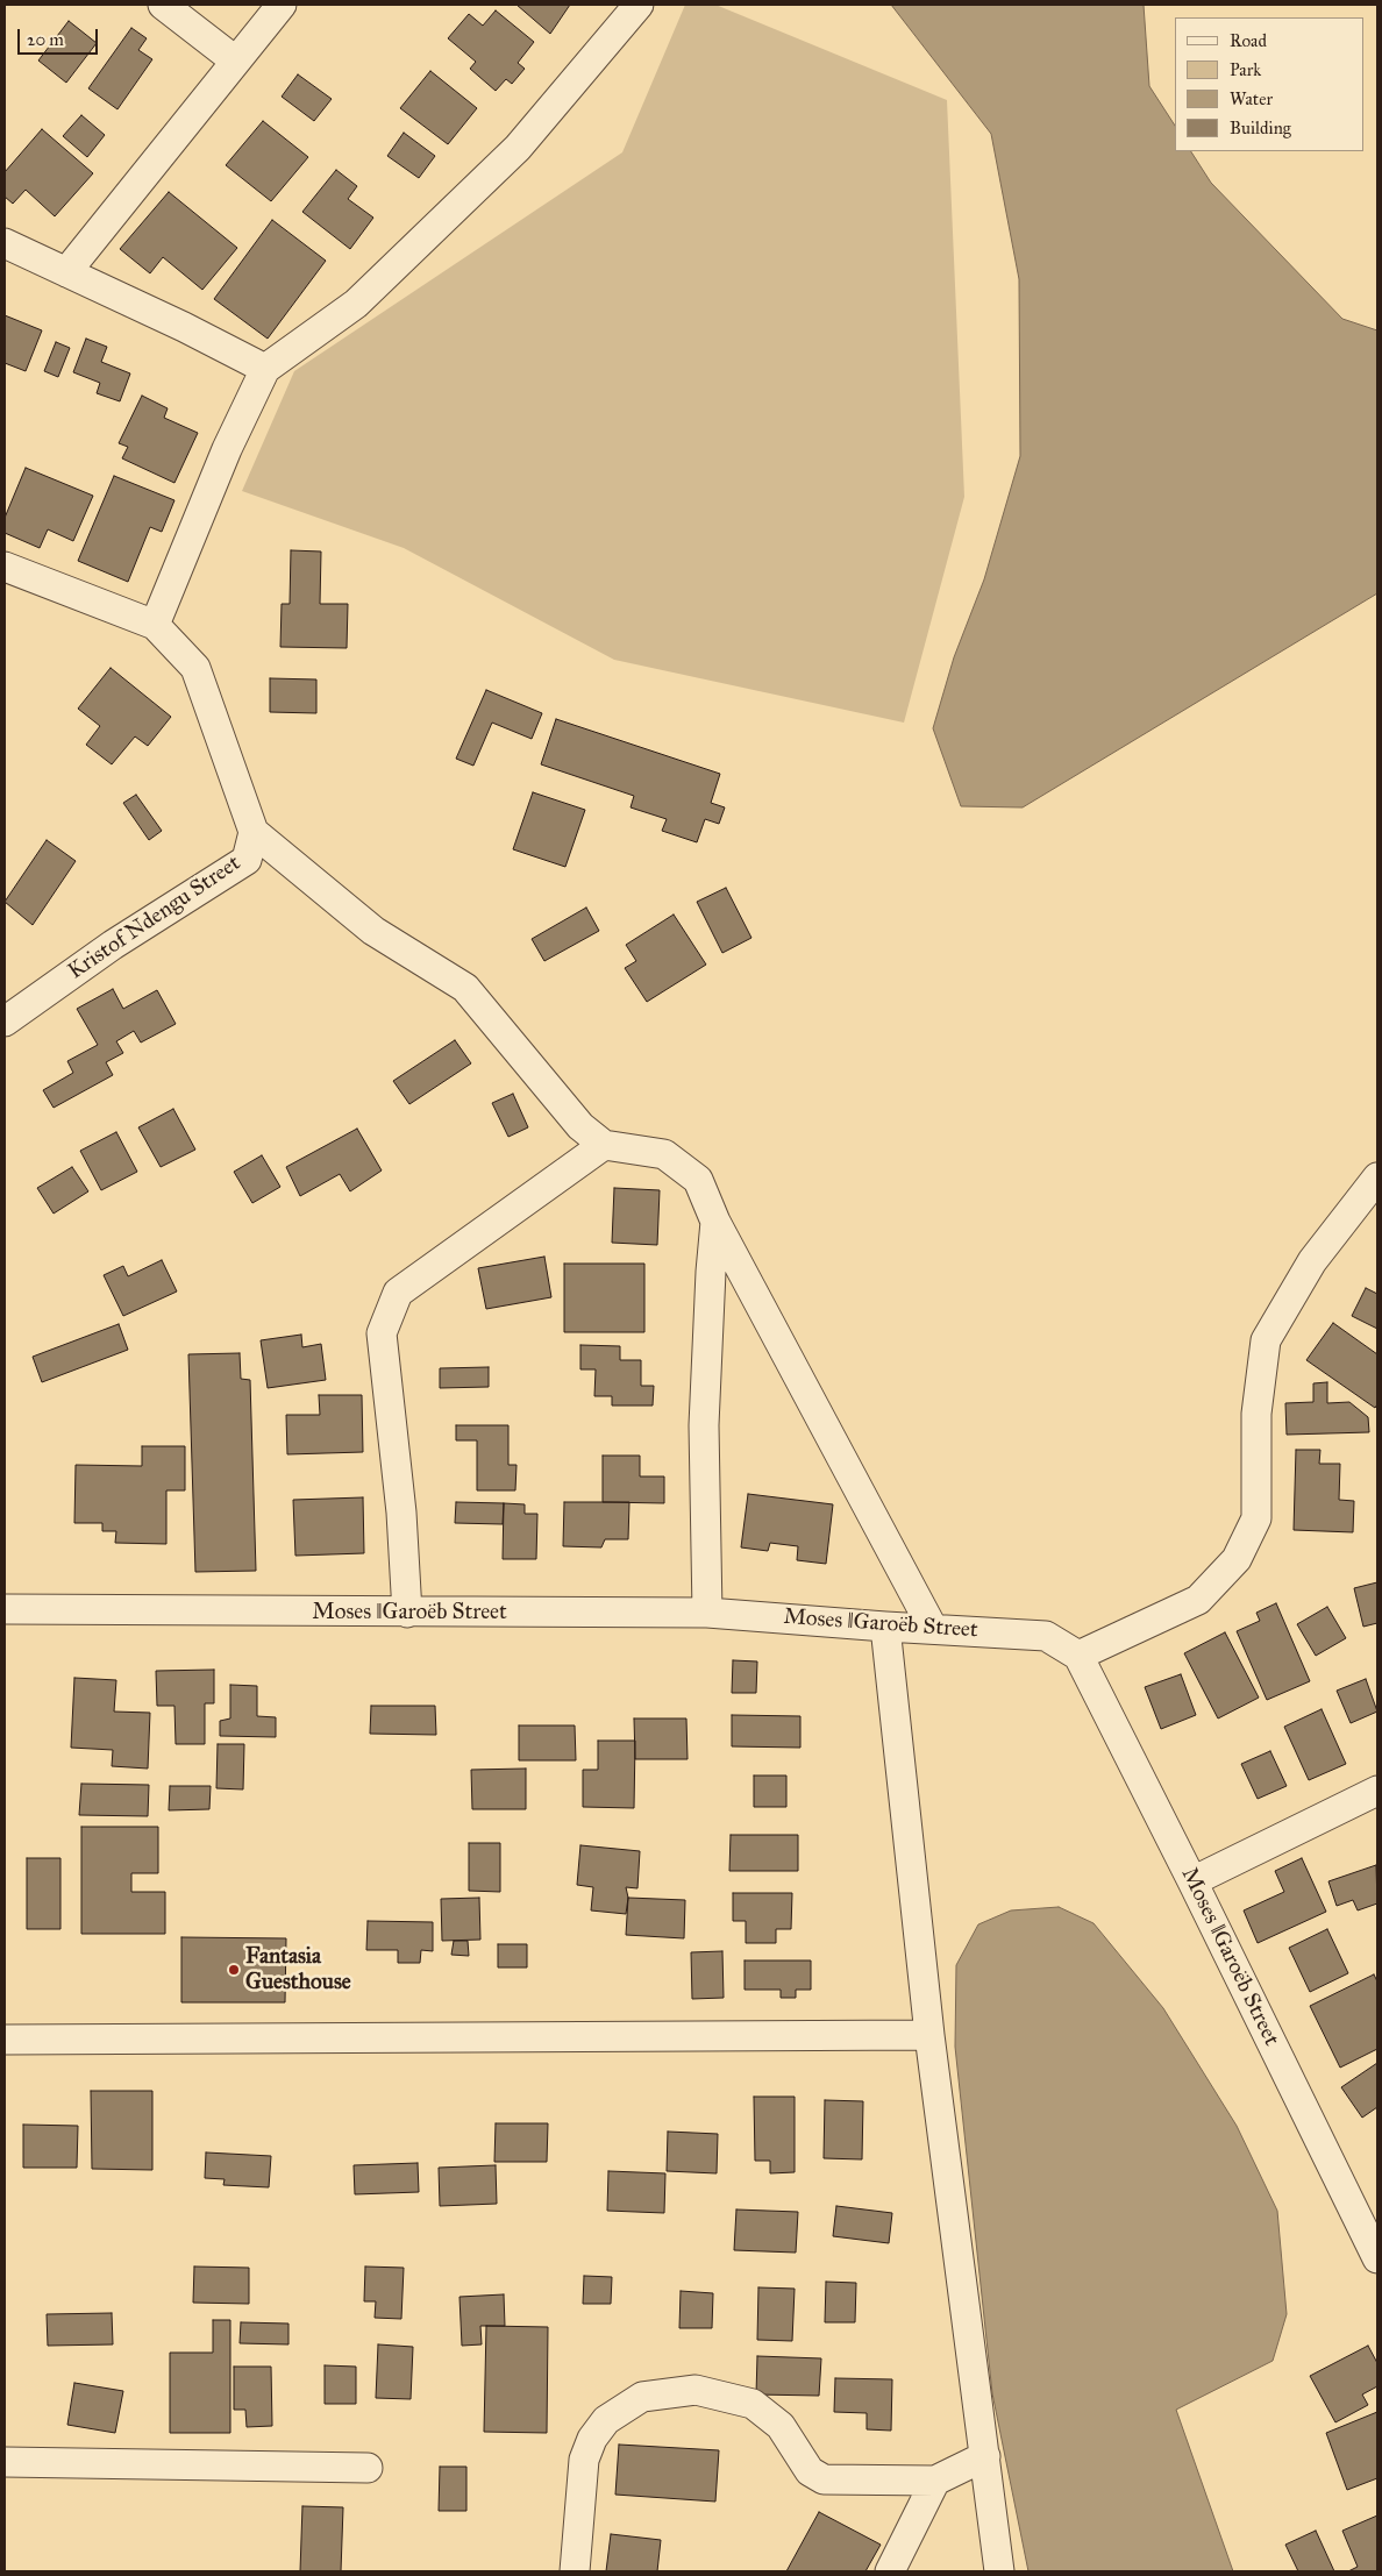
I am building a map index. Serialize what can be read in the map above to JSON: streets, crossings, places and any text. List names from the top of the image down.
{
  "streets": {
    "street": ["Kristof Ndengu Street", "Moses ǁGaroëb Street"]
  },
  "places": ["Fantasia Guesthouse"],
  "legend": [
    "Road",
    "Park",
    "Water",
    "Building"
  ],
  "scale_bar": "20 m"
}
